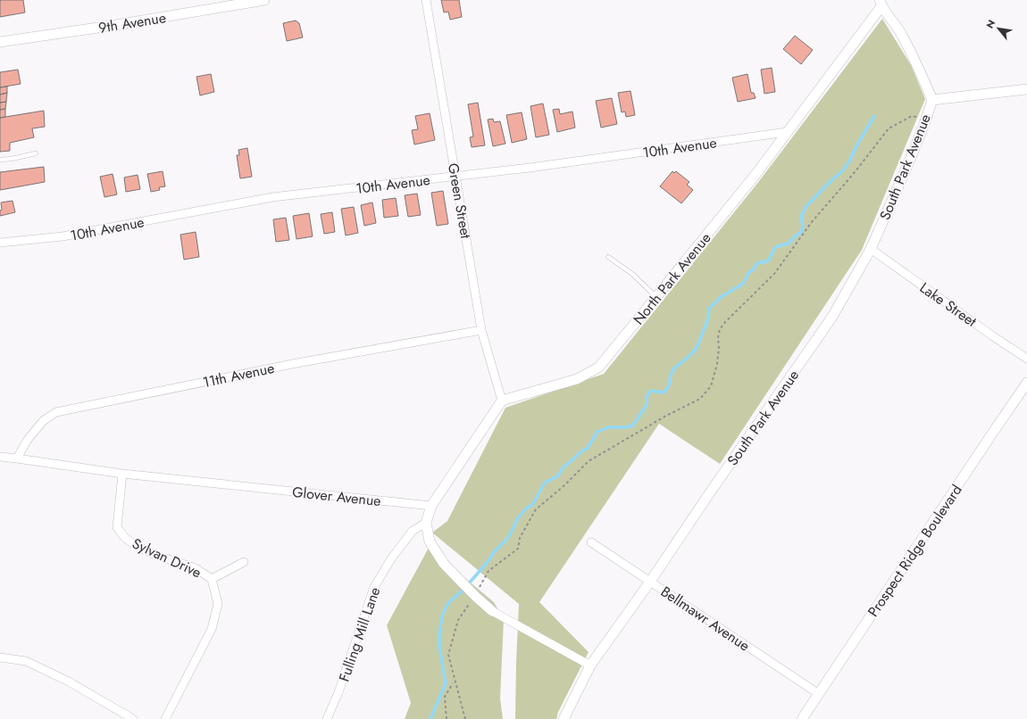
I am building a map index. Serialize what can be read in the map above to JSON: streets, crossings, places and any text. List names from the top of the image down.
{
  "streets": {
    "street": [
      "9th Avenue",
      "10th Avenue",
      "South Park Avenue",
      "Green Street",
      "North Park Avenue",
      "Lake Street",
      "11th Avenue",
      "Glover Avenue",
      "Prospect Ridge Boulevard",
      "Sylvan Drive",
      "Bellmawr Avenue",
      "Fulling Mill Lane"
    ]
  },
  "crossings": [
    ["10th Avenue", "Green Street"],
    ["10th Avenue", "North Park Avenue"],
    ["South Park Avenue", "Lake Street"],
    ["South Park Avenue", "Bellmawr Avenue"],
    ["Green Street", "North Park Avenue"],
    ["Green Street", "11th Avenue"],
    ["11th Avenue", "Glover Avenue"],
    ["Glover Avenue", "Sylvan Drive"],
    ["Prospect Ridge Boulevard", "Bellmawr Avenue"]
  ],
  "north": "top left"
}
